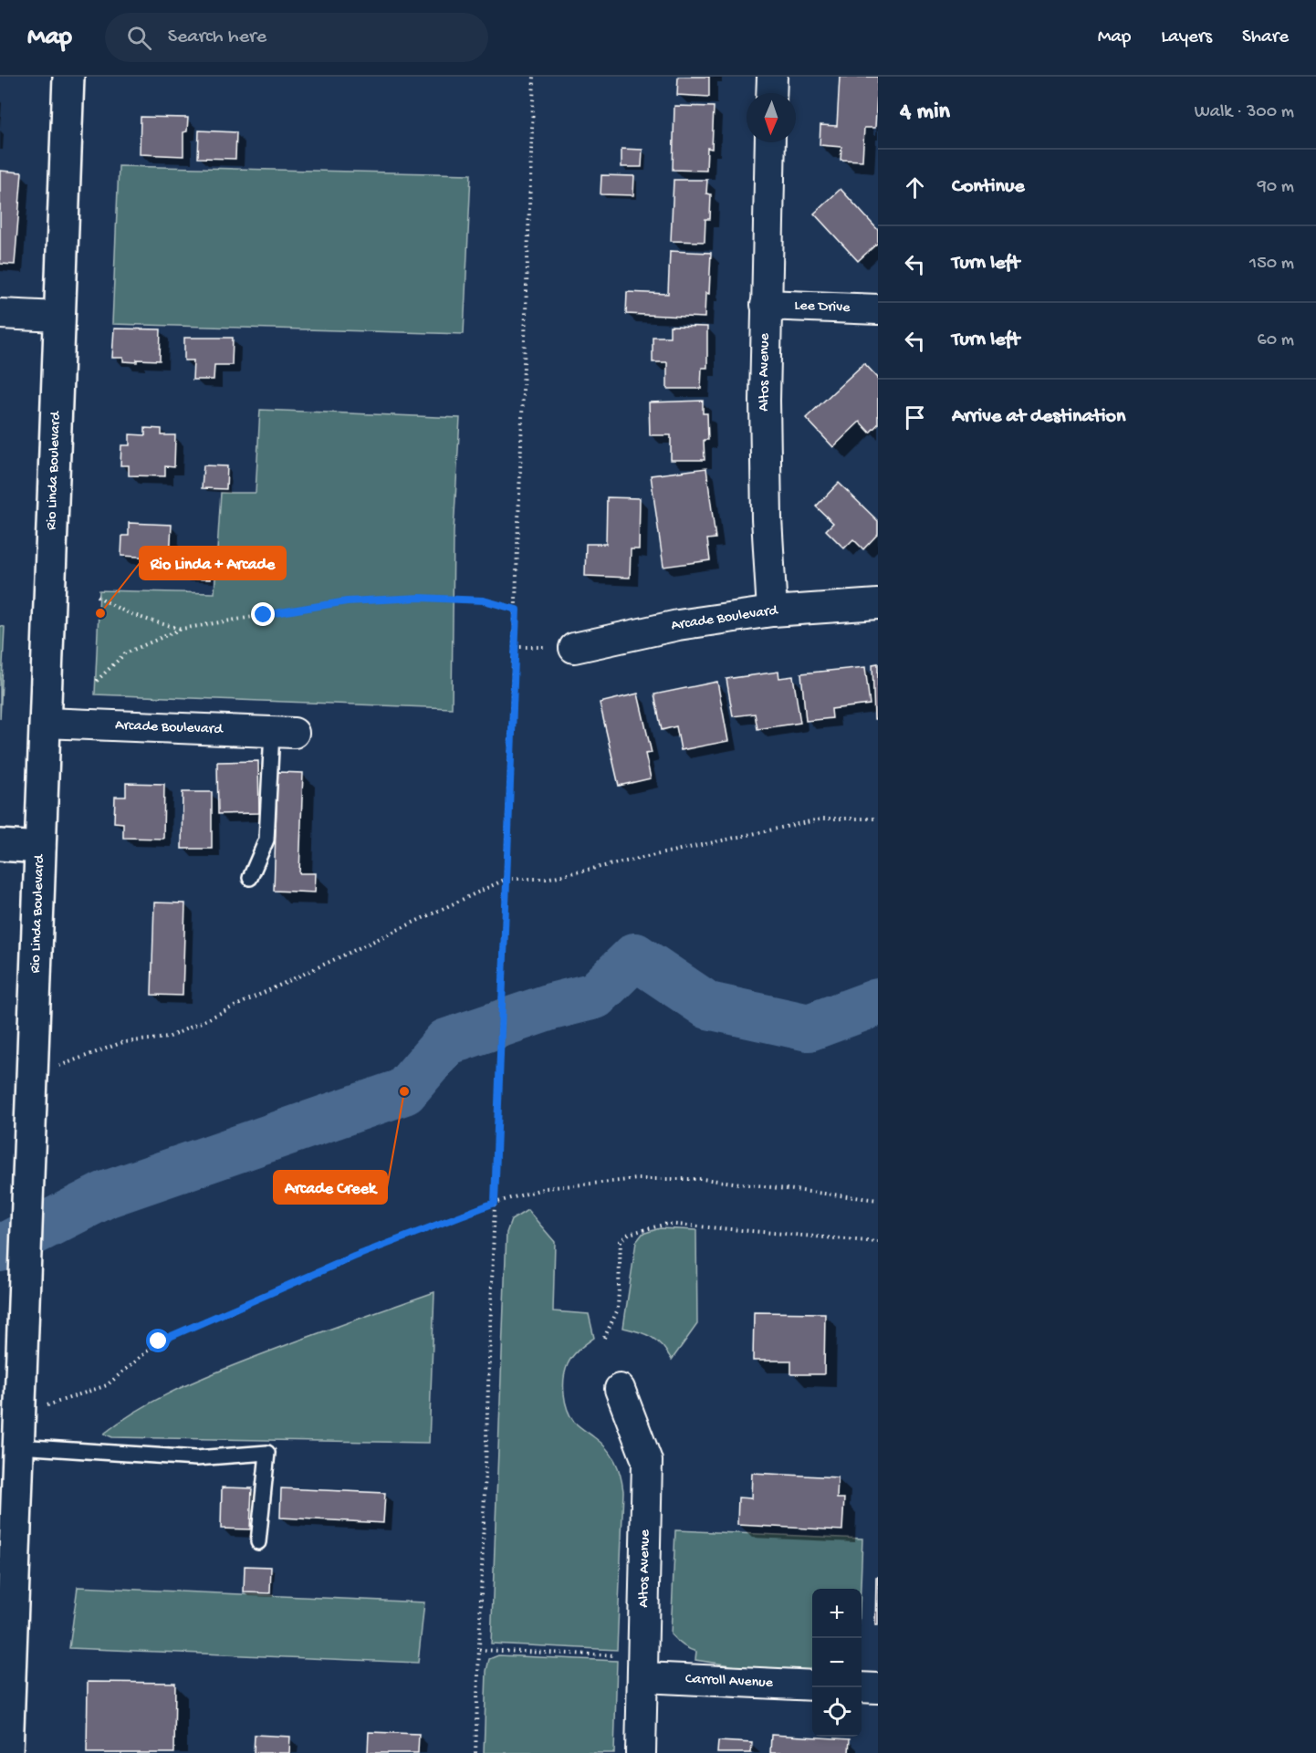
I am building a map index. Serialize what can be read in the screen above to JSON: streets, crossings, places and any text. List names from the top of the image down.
{
  "streets": {
    "main road": ["Rio Linda Boulevard"],
    "street": [
      "Lee Drive",
      "Altos Avenue",
      "Arcade Boulevard",
      "Carroll Avenue"
    ]
  },
  "crossings": [
    ["Lee Drive", "Altos Avenue"],
    ["Altos Avenue", "Arcade Boulevard"],
    ["Altos Avenue", "Carroll Avenue"],
    ["Rio Linda Boulevard", "Arcade Boulevard"]
  ],
  "places": ["Rio Linda + Arcade", "Arcade Creek"],
  "north": "bottom",
  "page": {
    "header": "Map",
    "search": "Search here",
    "nav": ["Map", "Layers", "Share"],
    "heading": ["4 min", "Walk · 300 m"],
    "list": [
      ["Continue", "90 m"],
      ["Turn left", "150 m"],
      ["Turn left", "60 m"],
      "Arrive at destination"
    ],
    "map_buttons": ["+", "−"]
  }
}
